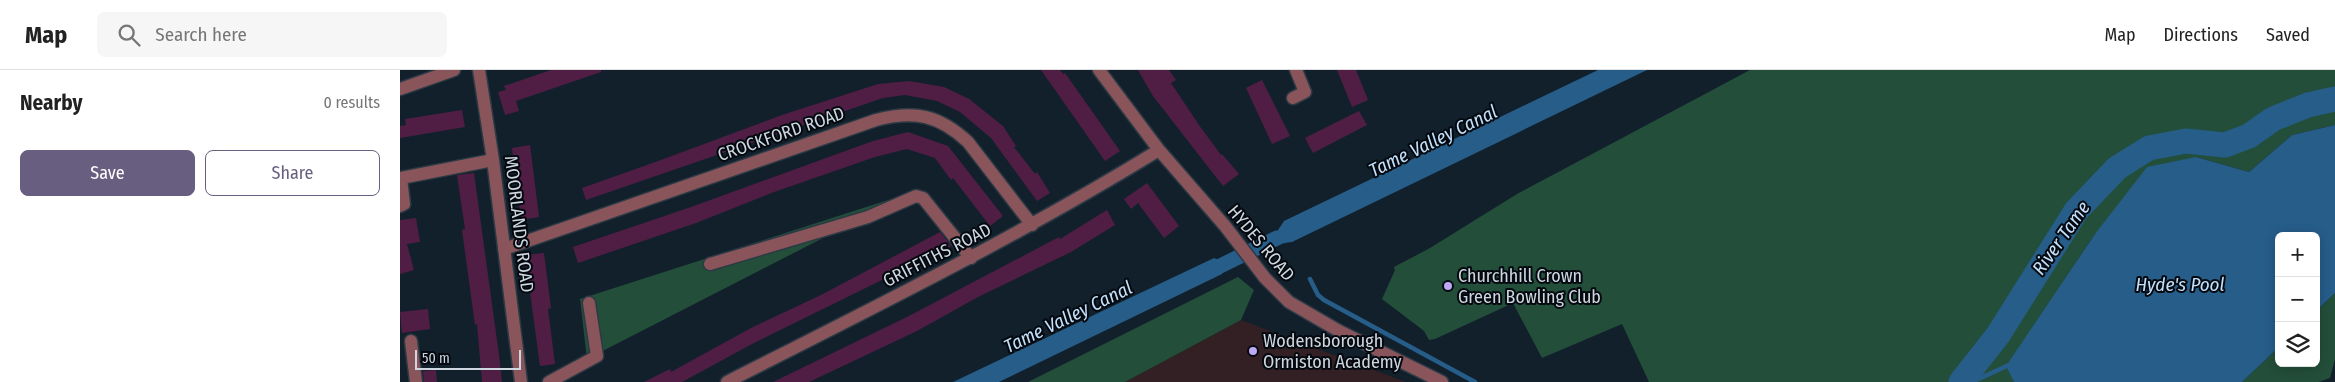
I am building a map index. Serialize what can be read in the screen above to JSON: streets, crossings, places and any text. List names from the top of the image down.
{
  "streets": {
    "street": [
      "CROCKFORD ROAD",
      "MOORLANDS ROAD",
      "HYDES ROAD",
      "GRIFFITHS ROAD"
    ]
  },
  "crossings": [
    ["CROCKFORD ROAD", "MOORLANDS ROAD"],
    ["CROCKFORD ROAD", "GRIFFITHS ROAD"],
    ["HYDES ROAD", "GRIFFITHS ROAD"]
  ],
  "water": ["Tame Valley Canal", "River Tame", "Hyde's Pool"],
  "places": ["Churchhill Crown Green Bowling Club", "Wodensborough Ormiston Academy"],
  "scale_bar": "50 m",
  "page": {
    "header": "Map",
    "search": "Search here",
    "nav": ["Map", "Directions", "Saved"],
    "heading": ["Nearby", "0 results"],
    "buttons": ["Save", "Share"],
    "map_buttons": ["+", "−"],
    "scale": "50 m"
  }
}
